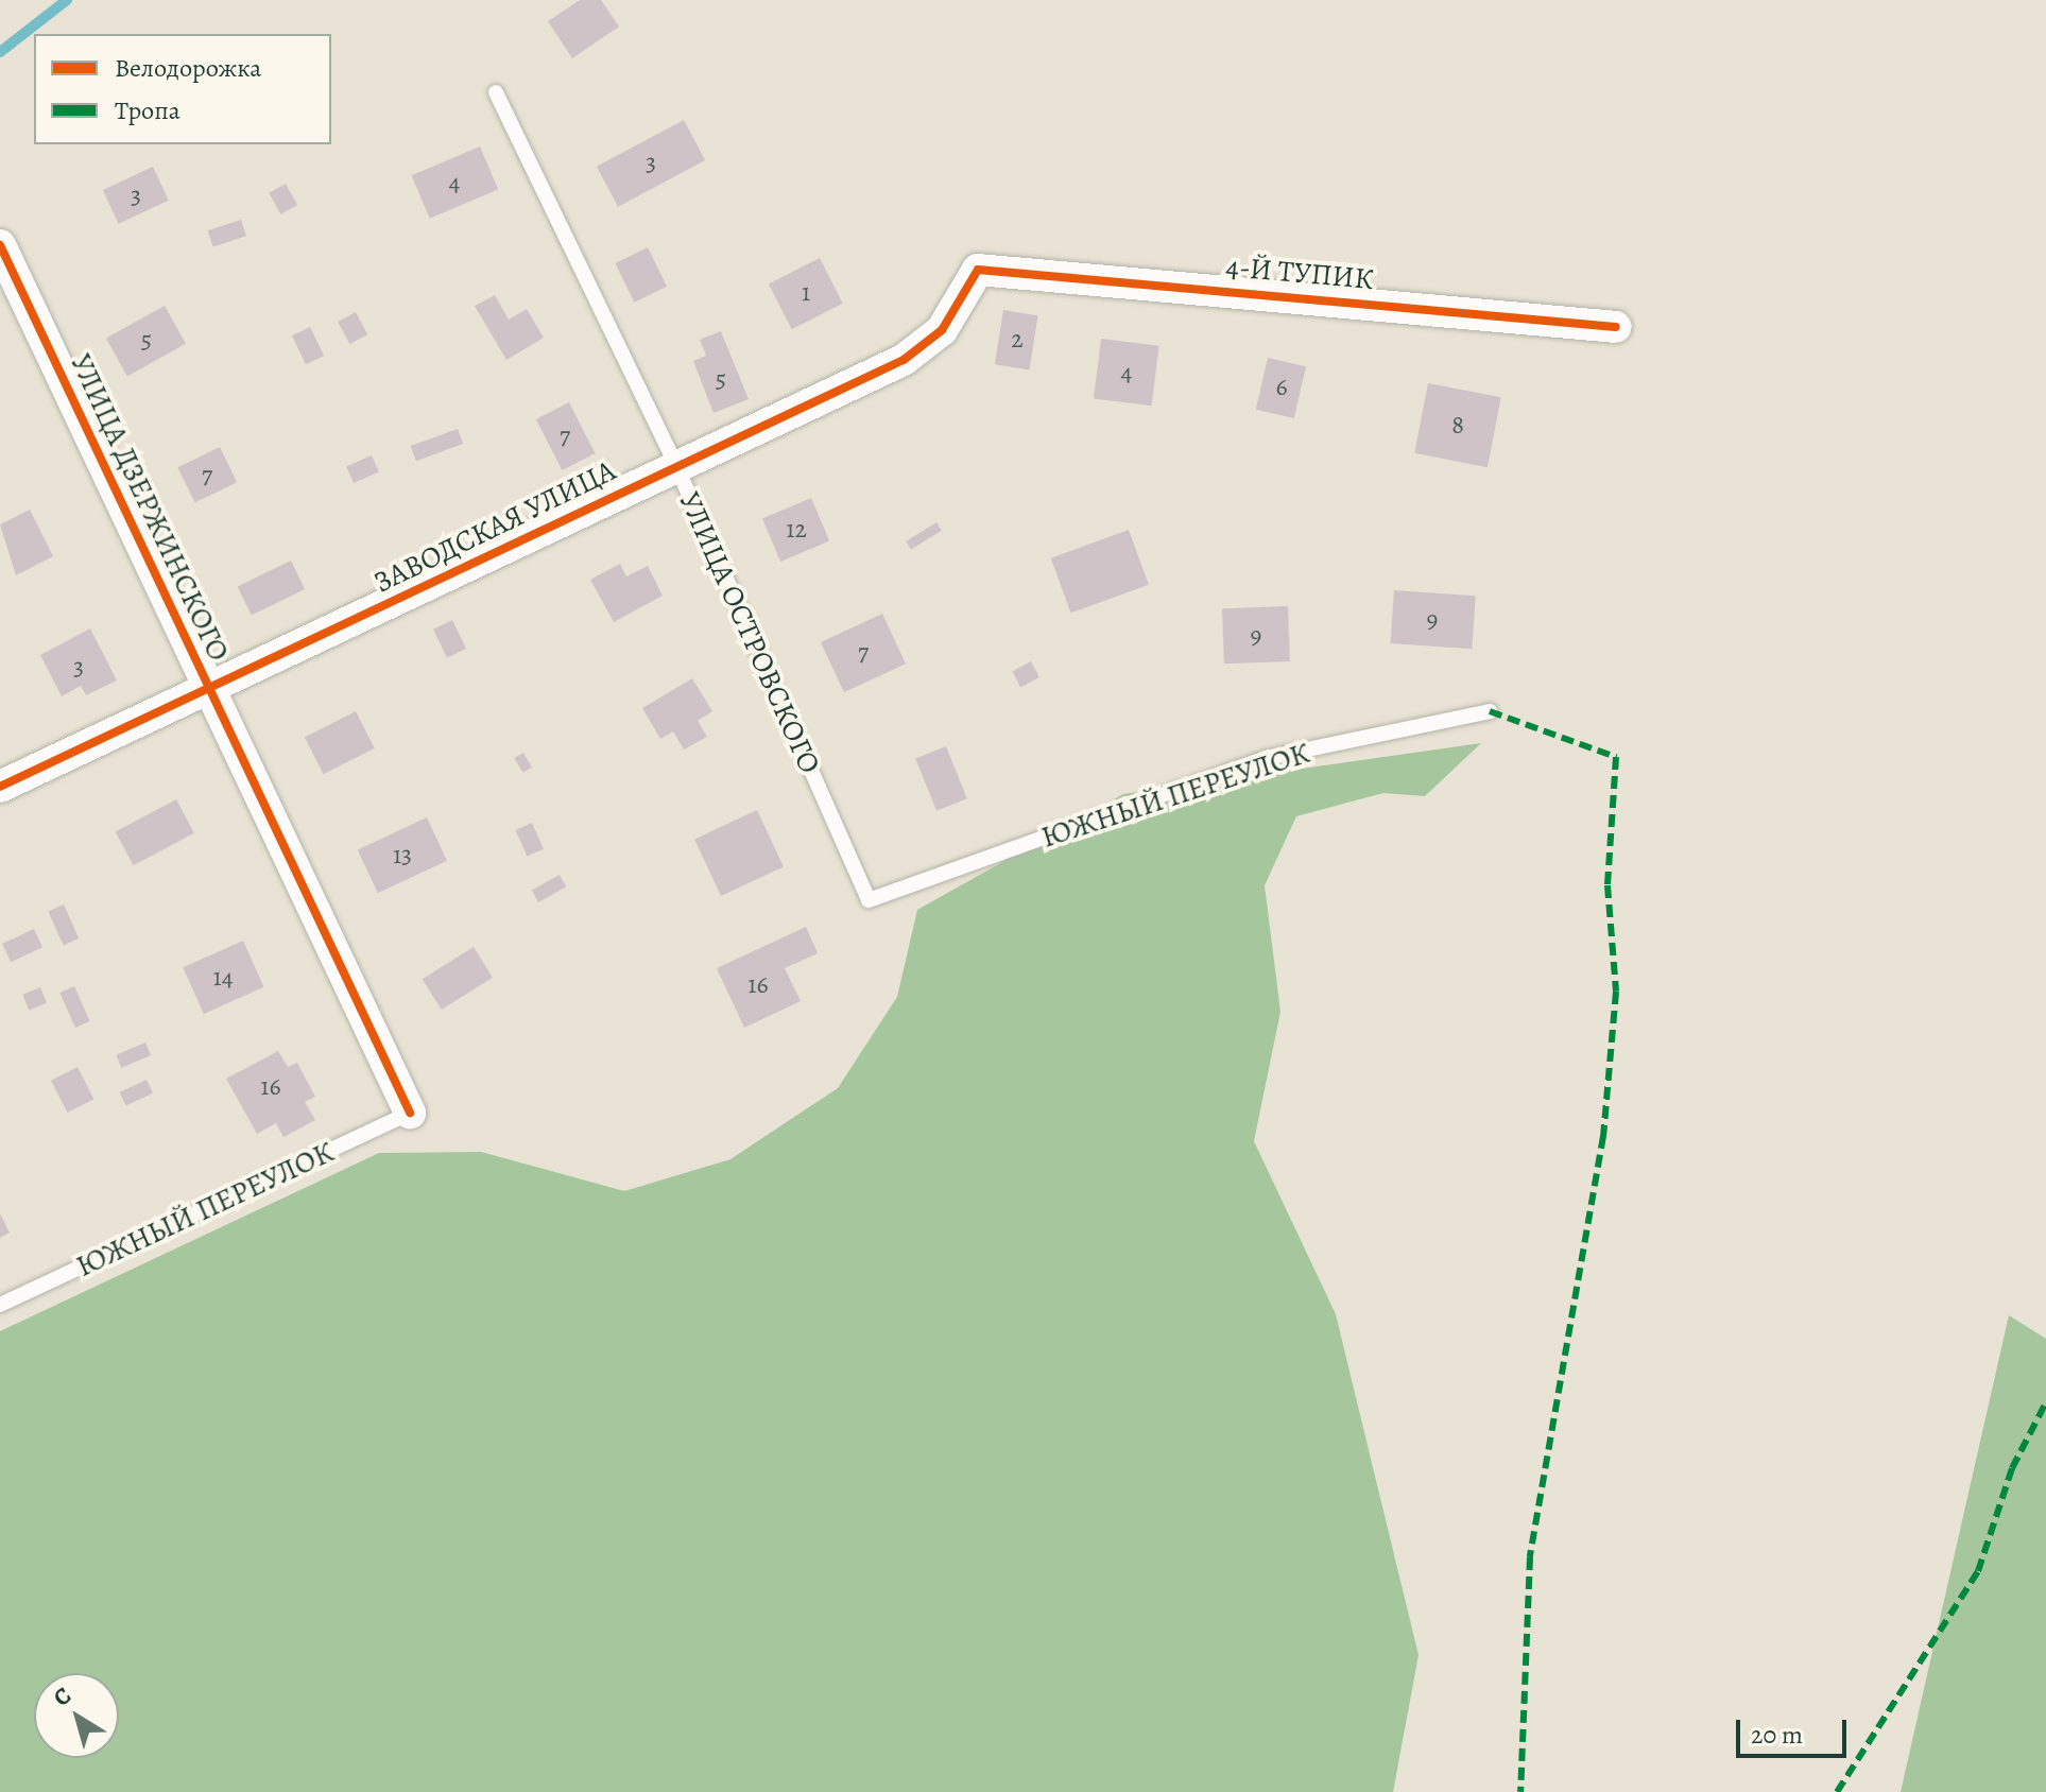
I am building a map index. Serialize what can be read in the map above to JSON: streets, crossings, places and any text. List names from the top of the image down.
{
  "streets": {
    "street": ["4-Й ТУПИК", "УЛИЦА ДЗЕРЖИНСКОГО", "ЗАВОДСКАЯ УЛИЦА"],
    "lane": ["УЛИЦА ОСТРОВСКОГО", "ЮЖНЫЙ ПЕРЕУЛОК"]
  },
  "crossings": [
    ["4-Й ТУПИК", "ЗАВОДСКАЯ УЛИЦА"],
    ["УЛИЦА ДЗЕРЖИНСКОГО", "ЗАВОДСКАЯ УЛИЦА"],
    ["УЛИЦА ДЗЕРЖИНСКОГО", "ЮЖНЫЙ ПЕРЕУЛОК"],
    ["ЗАВОДСКАЯ УЛИЦА", "УЛИЦА ОСТРОВСКОГО"],
    ["УЛИЦА ОСТРОВСКОГО", "ЮЖНЫЙ ПЕРЕУЛОК"]
  ],
  "house_numbers": [
    "3",
    "4",
    "3",
    "1",
    "2",
    "5",
    "4",
    "5",
    "6",
    "8",
    "7",
    "7",
    "12",
    "9",
    "9",
    "7",
    "3",
    "13",
    "14",
    "16",
    "16"
  ],
  "legend": ["Велодорожка", "Тропа"],
  "scale_bar": "20 m",
  "north": "top left"
}
